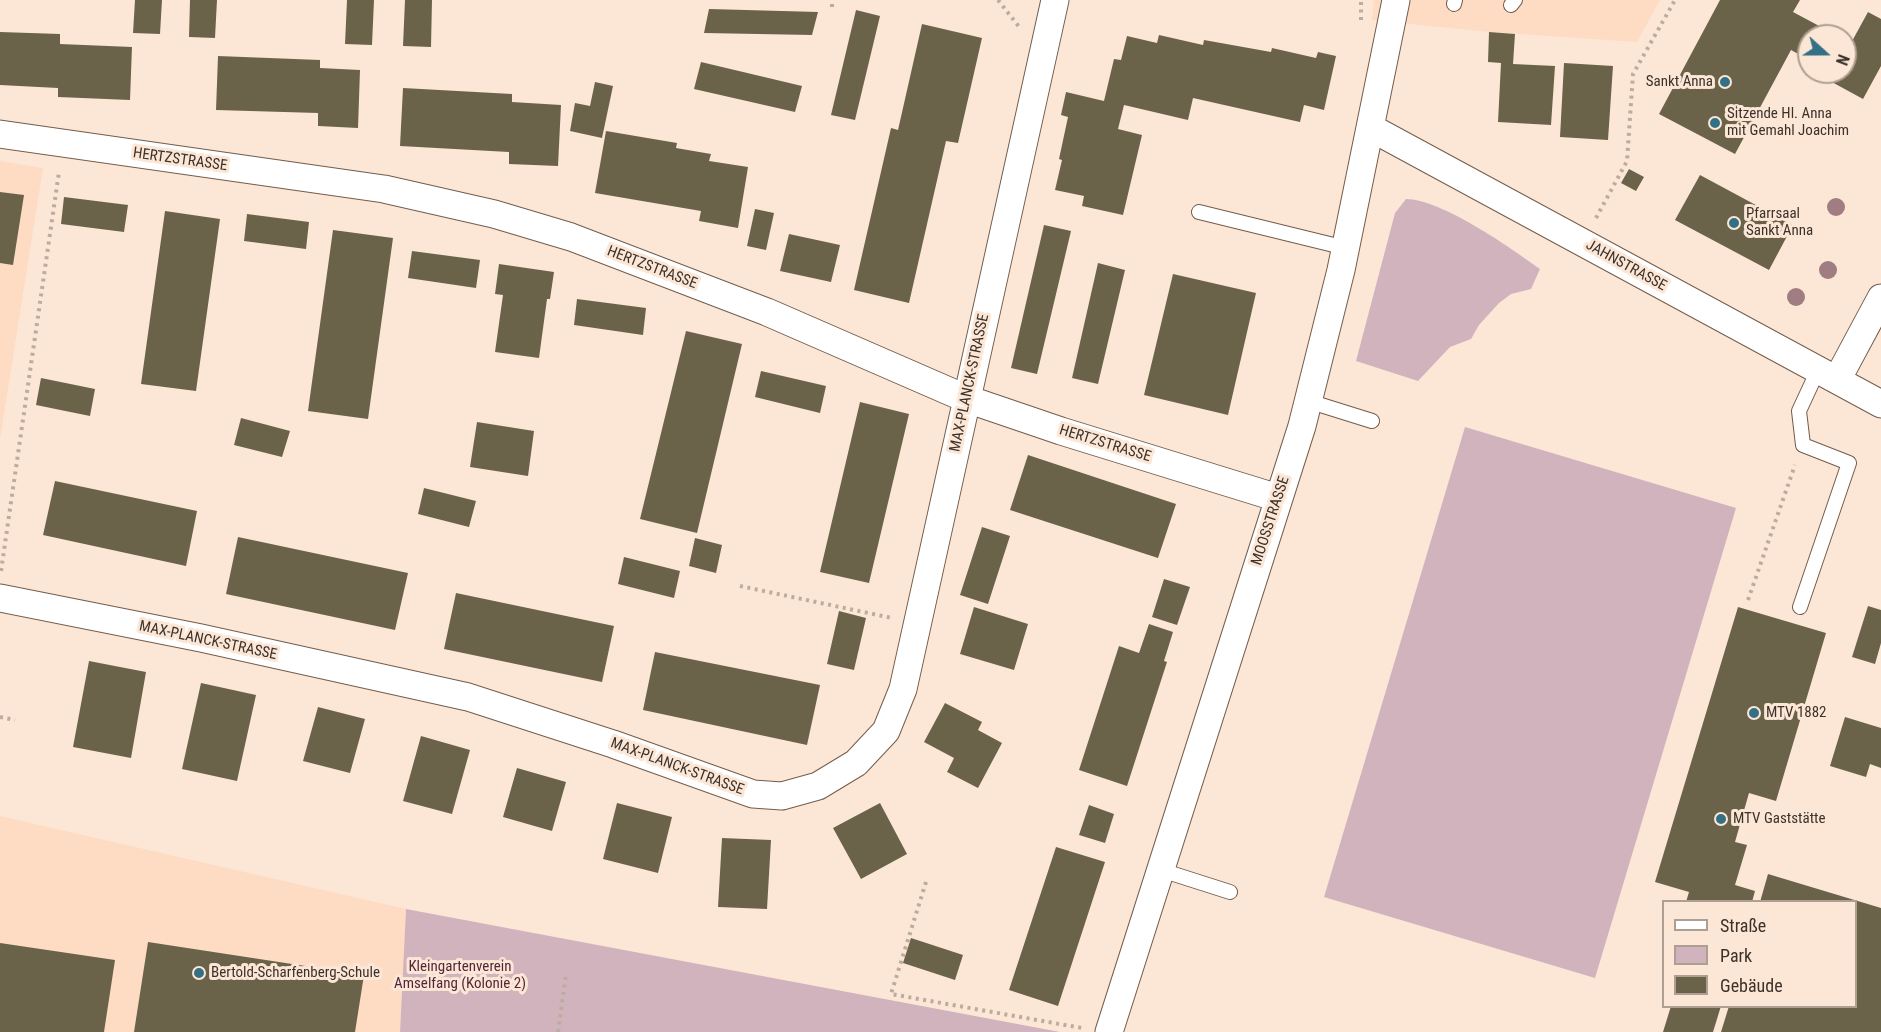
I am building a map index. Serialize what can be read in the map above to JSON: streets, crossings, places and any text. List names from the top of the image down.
{
  "streets": {
    "street": [
      "HERTZSTRASSE",
      "JAHNSTRASSE",
      "MAX-PLANCK-STRASSE",
      "MOOSSTRASSE"
    ]
  },
  "crossings": [
    ["HERTZSTRASSE", "MAX-PLANCK-STRASSE"],
    ["HERTZSTRASSE", "MOOSSTRASSE"],
    ["JAHNSTRASSE", "MOOSSTRASSE"]
  ],
  "parks": ["Kleingartenverein Amselfang (Kolonie 2)"],
  "places": [
    "Sankt Anna",
    "Sitzende Hl. Anna mit Gemahl Joachim",
    "Pfarrsaal Sankt Anna",
    "MTV 1882",
    "MTV Gaststätte",
    "Bertold-Scharfenberg-Schule"
  ],
  "legend": ["Straße", "Park", "Gebäude"],
  "north": "right"
}
